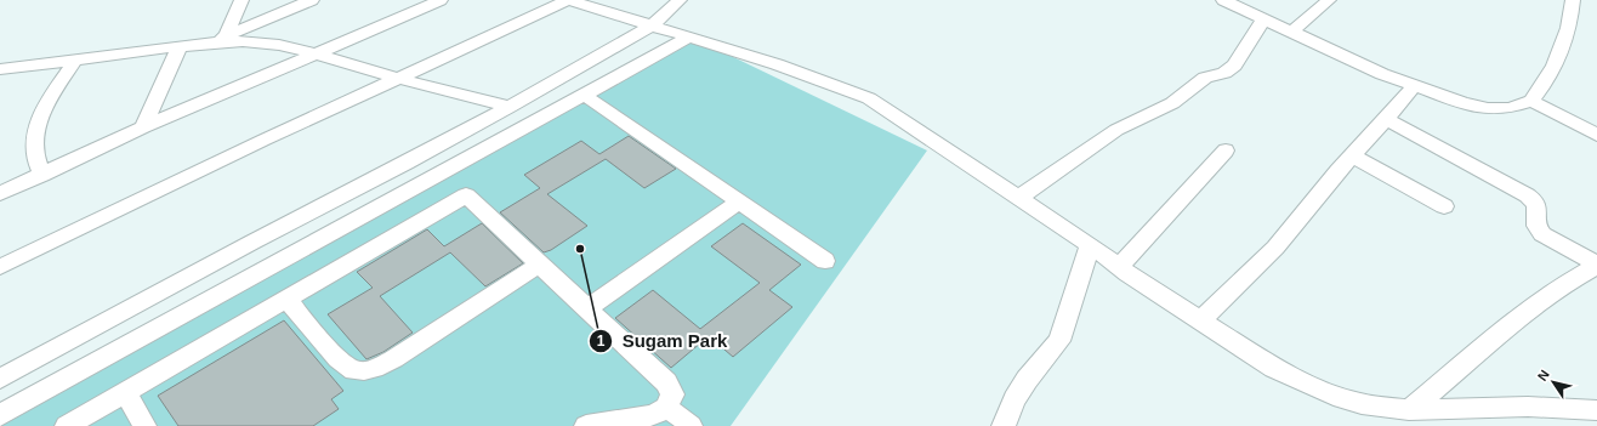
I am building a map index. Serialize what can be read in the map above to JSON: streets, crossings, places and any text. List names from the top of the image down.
{
  "places": ["Sugam Park"],
  "north": "top left"
}
